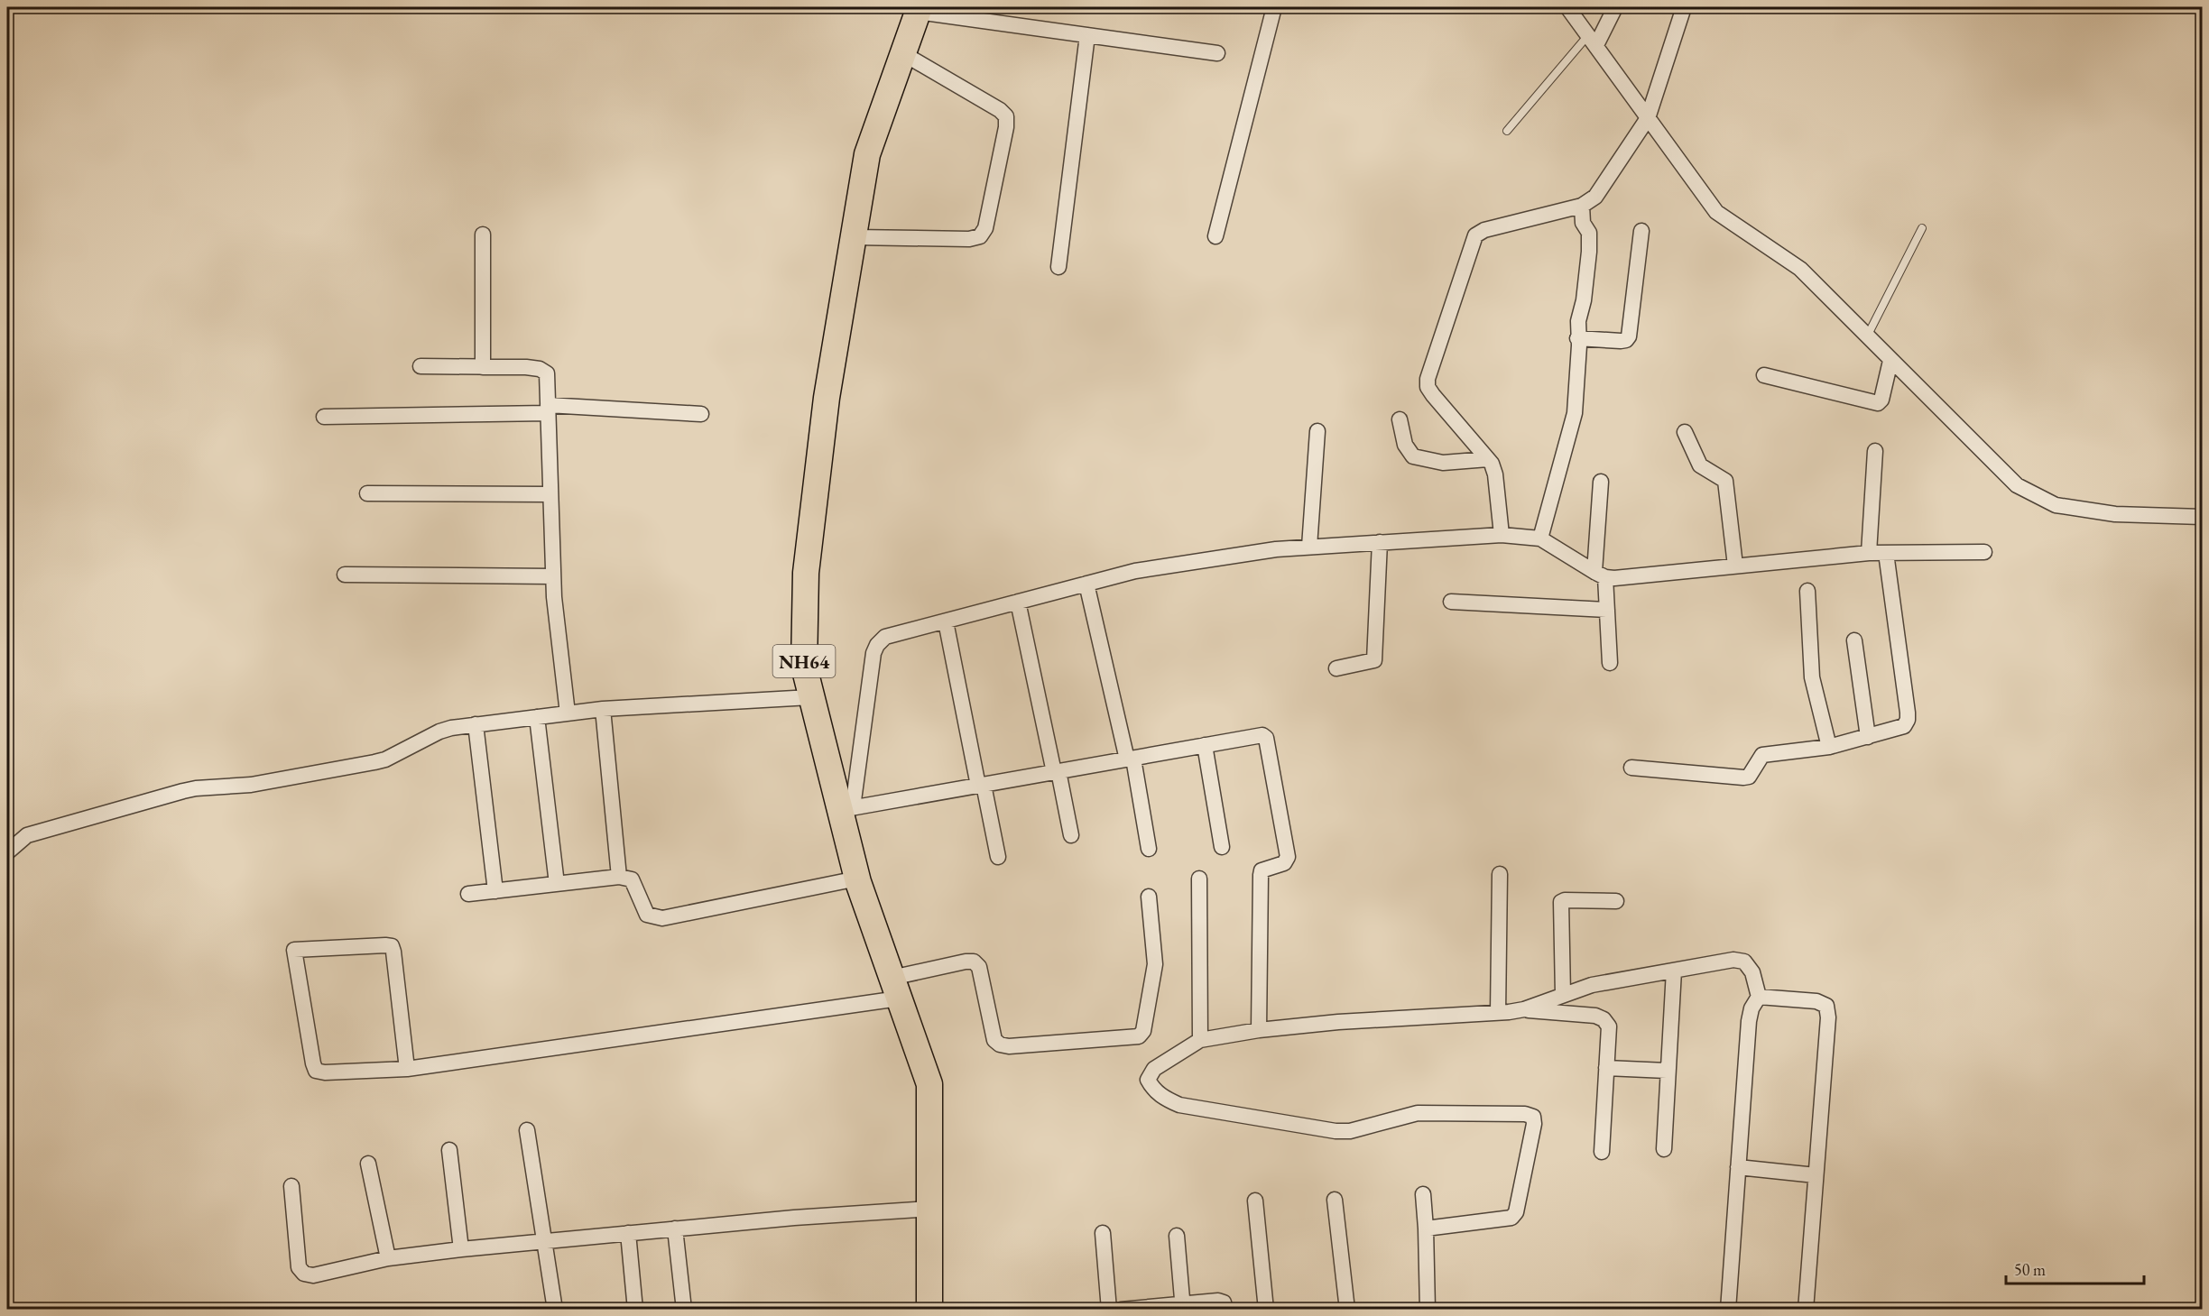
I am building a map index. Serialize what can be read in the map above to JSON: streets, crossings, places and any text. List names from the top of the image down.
{
  "streets": {
    "highway": ["NH64"]
  },
  "scale_bar": "50 m"
}
